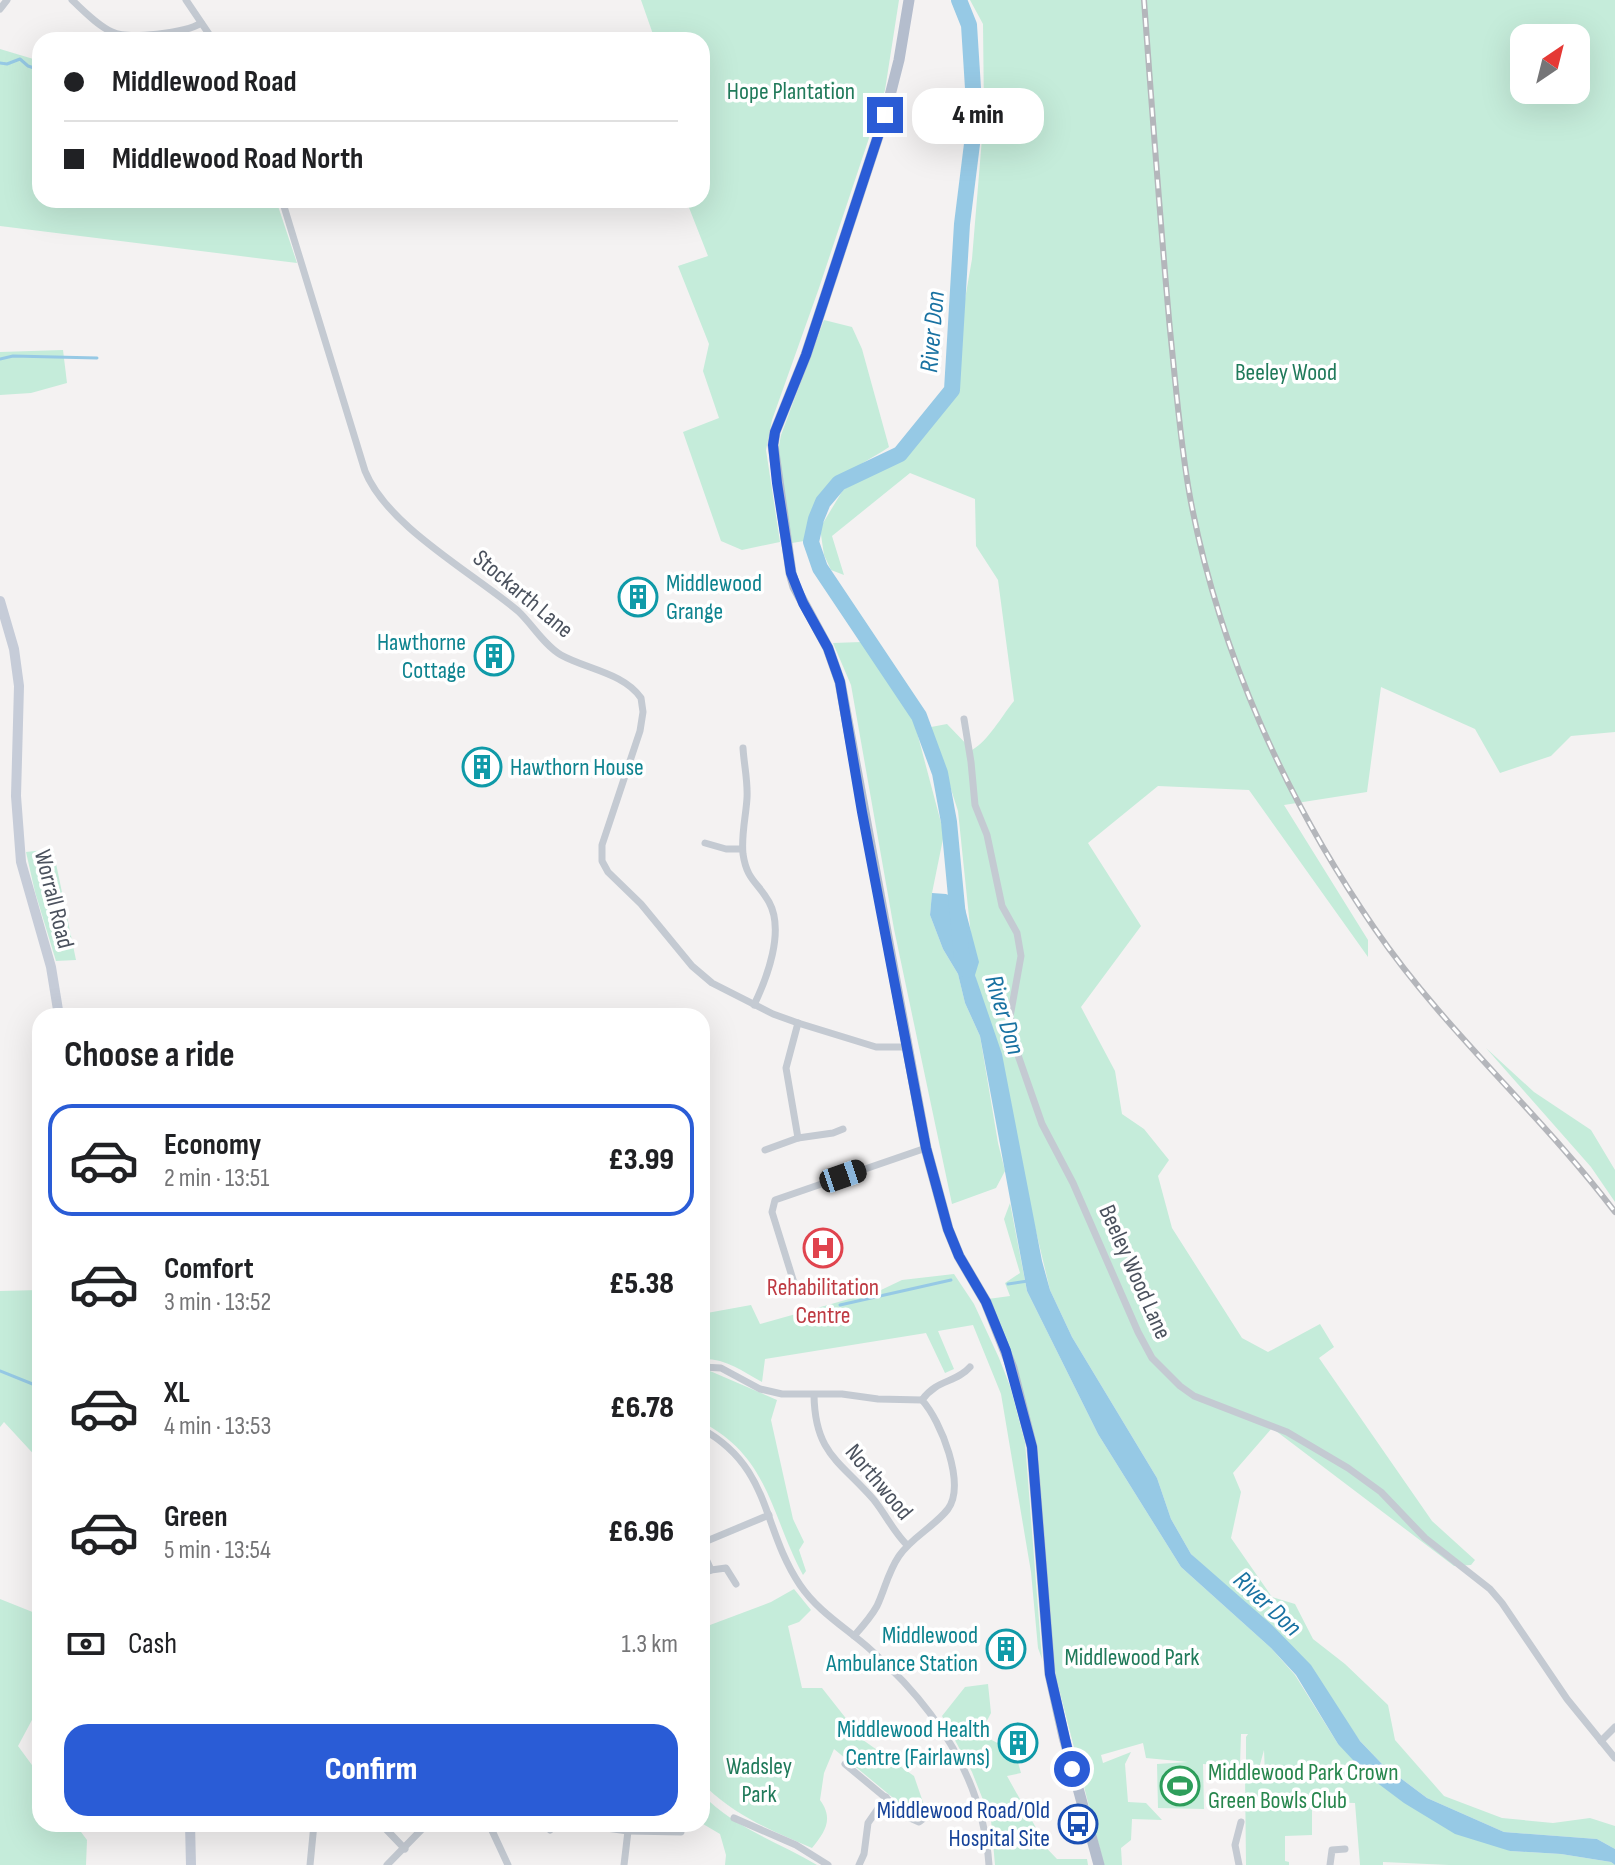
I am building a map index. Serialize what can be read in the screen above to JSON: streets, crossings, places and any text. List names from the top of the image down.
{
  "streets": {
    "street": [
      "Stockarth Lane",
      "Worrall Road",
      "Beeley Wood Lane",
      "Northwood"
    ]
  },
  "water": ["River Don"],
  "parks": [
    "Hope Plantation",
    "Beeley Wood",
    "Middlewood Park",
    "Wadsley Park"
  ],
  "places": {
    "building": [
      "Middlewood Grange",
      "Hawthorne Cottage",
      "Hawthorn House",
      "Middlewood Ambulance Station",
      "Middlewood Health Centre (Fairlawns)"
    ],
    "hospital": ["Rehabilitation Centre"],
    "sports": ["Middlewood Park Crown Green Bowls Club"],
    "bus stop": ["Middlewood Road/Old Hospital Site"]
  },
  "north": "top right",
  "page": {
    "banner": ["Middlewood Road", "Middlewood Road North"],
    "bubble": "4 min",
    "heading": "Choose a ride",
    "list": [
      {
        "name": "Economy",
        "note": "2 min · 13:51",
        "value": "£3.99"
      },
      {
        "name": "Comfort",
        "note": "3 min · 13:52",
        "value": "£5.38"
      },
      {
        "name": "XL",
        "note": "4 min · 13:53",
        "value": "£6.78"
      },
      {
        "name": "Green",
        "note": "5 min · 13:54",
        "value": "£6.96"
      }
    ],
    "pay": ["Cash", "1.3 km"],
    "buttons": "Confirm"
  }
}
